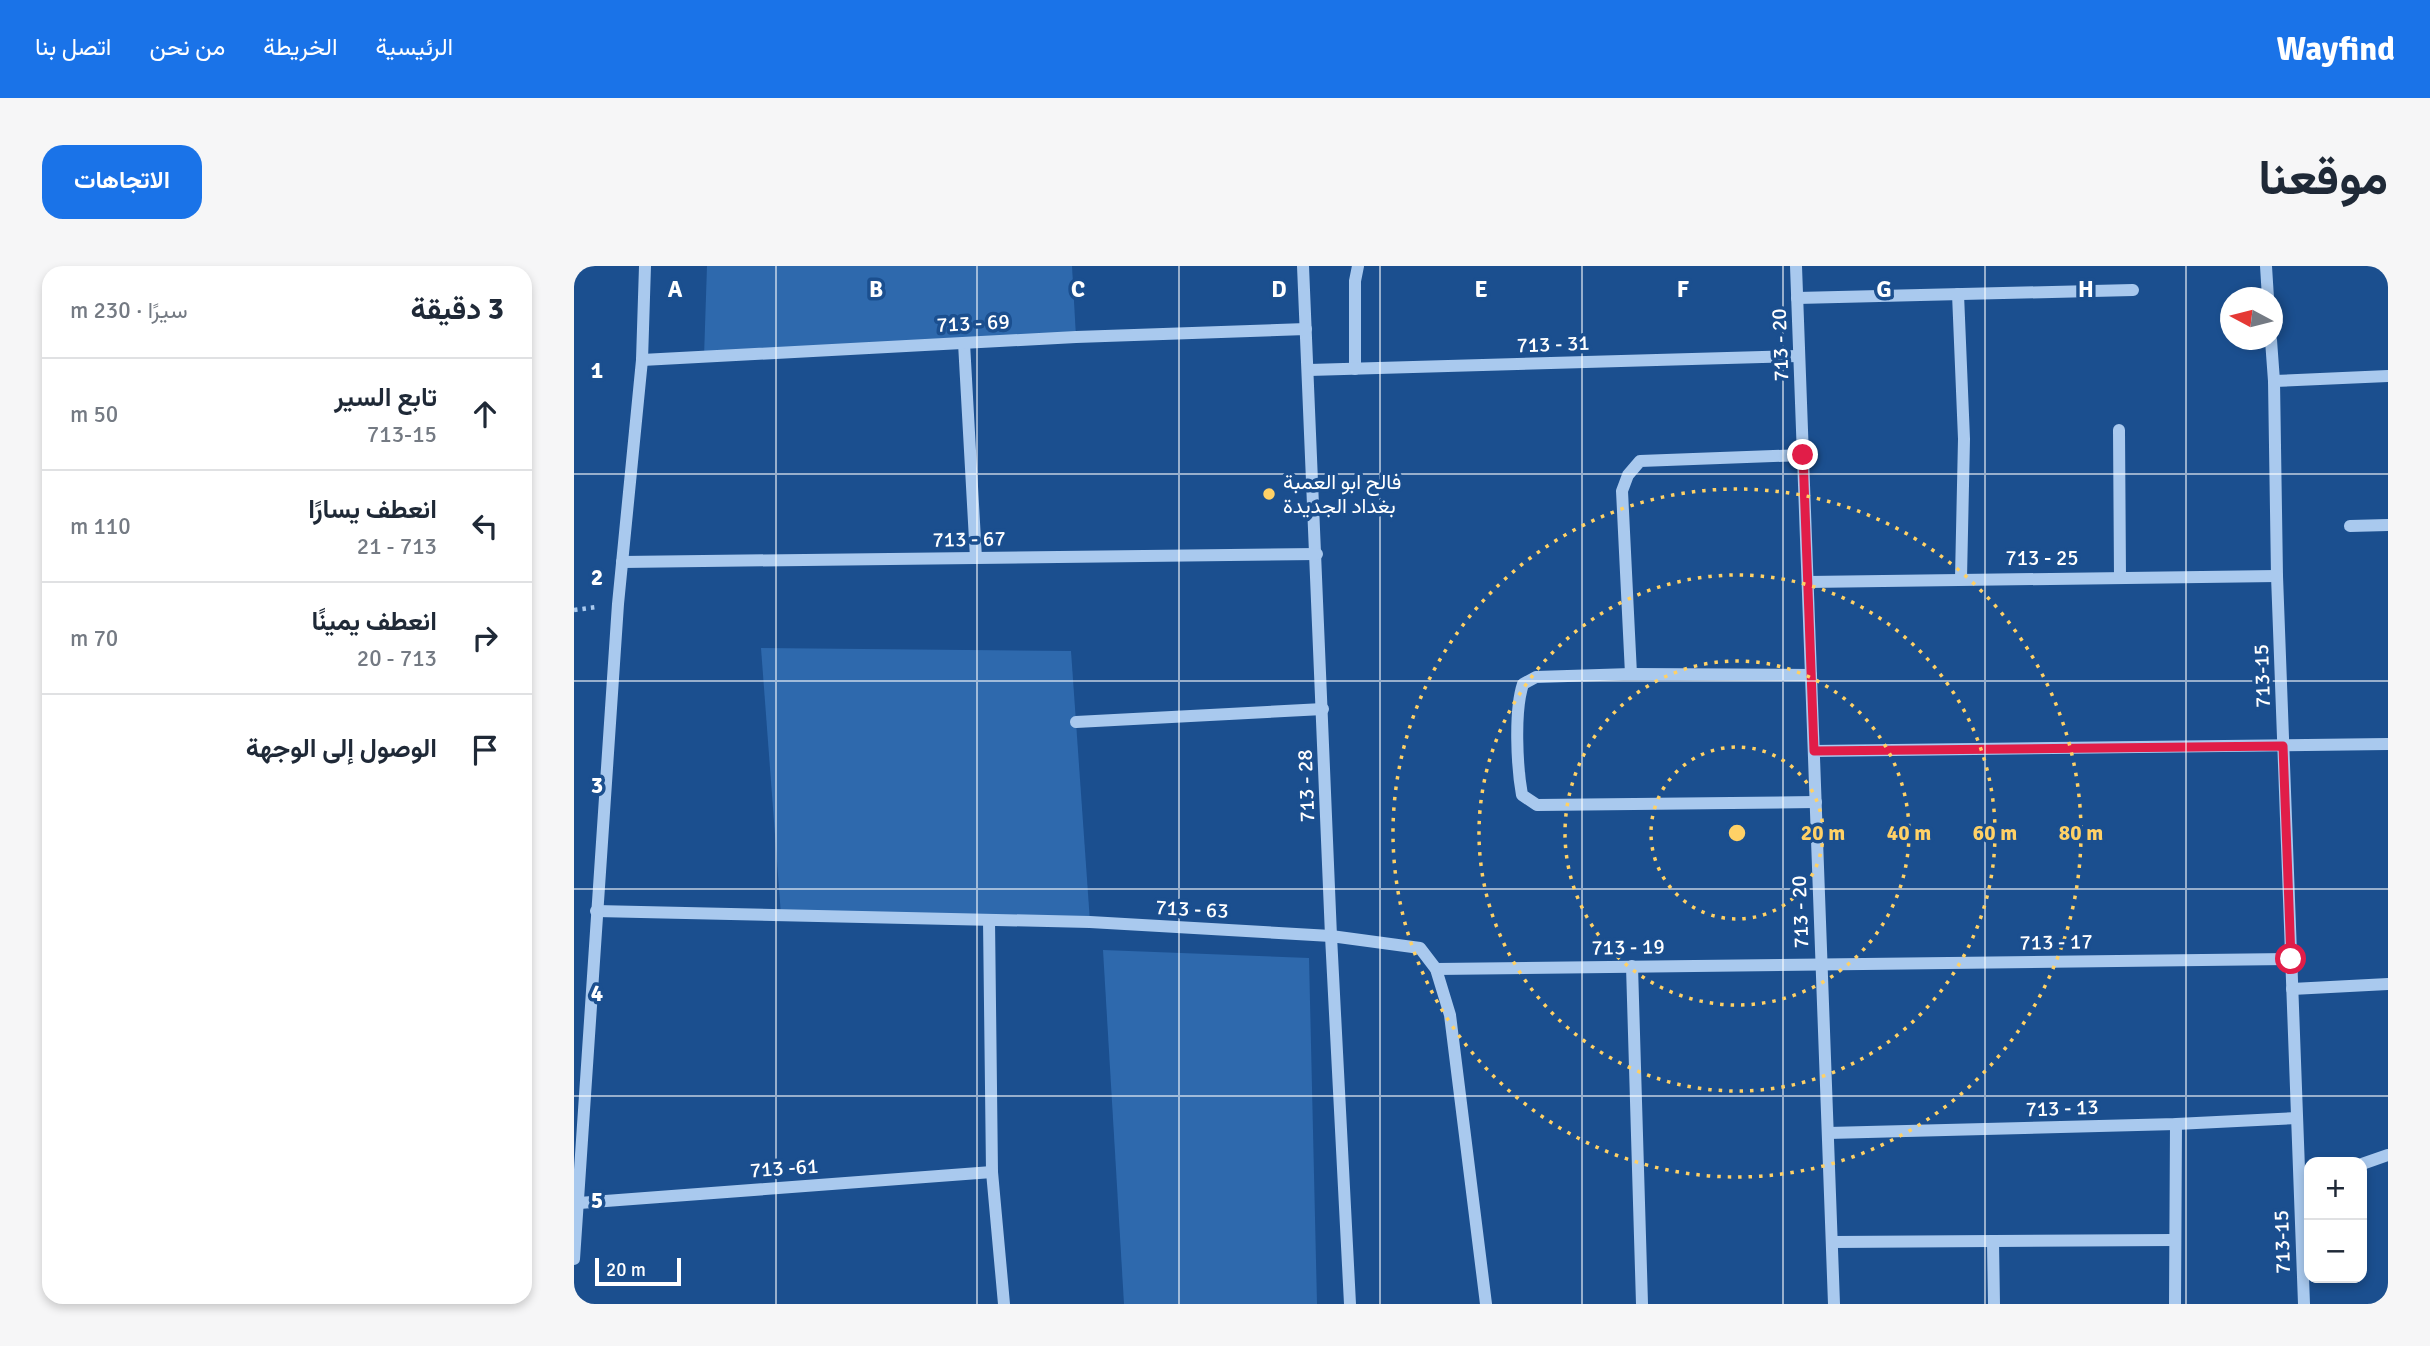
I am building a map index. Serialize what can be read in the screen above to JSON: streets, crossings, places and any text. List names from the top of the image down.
{
  "streets": {
    "street": [
      "713 - 69",
      "713 - 31",
      "713 - 20",
      "713 - 67",
      "713 - 25",
      "713-15",
      "713 - 28",
      "713 - 63",
      "713 - 17",
      "713 - 19",
      "713 - 13",
      "713 -61"
    ]
  },
  "crossings": [
    ["713 - 69", "713 - 28"],
    ["713 - 31", "713 - 20"],
    ["713 - 31", "713 - 28"],
    ["713 - 20", "713 - 25"],
    ["713 - 20", "713 - 17"],
    ["713 - 20", "713 - 19"],
    ["713 - 20", "713 - 13"],
    ["713 - 67", "713 - 28"],
    ["713 - 25", "713-15"],
    ["713-15", "713 - 17"],
    ["713-15", "713 - 13"],
    ["713 - 28", "713 - 63"],
    ["713 - 63", "713 - 19"],
    ["713 - 17", "713 - 19"]
  ],
  "places": ["فالح ابو العمبة بغداد الجديدة"],
  "scale_bar": "20 m",
  "north": "left",
  "page": {
    "header": "Wayfind",
    "nav": [
      "الرئيسية",
      "الخريطة",
      "من نحن",
      "اتصل بنا"
    ],
    "title": "موقعنا",
    "buttons": "الاتجاهات",
    "heading": ["3 دقيقة", "سيرًا · 230 m"],
    "list": [
      ["تابع السير", "713-15", "50 m"],
      ["انعطف يسارًا", "713 - 21", "110 m"],
      ["انعطف يمينًا", "713 - 20", "70 m"],
      "الوصول إلى الوجهة"
    ],
    "map_buttons": ["+", "−"],
    "scale": "20 m"
  },
  "grid": {
    "columns": [
      "A",
      "B",
      "C",
      "D",
      "E",
      "F",
      "G",
      "H"
    ],
    "rows": [
      "1",
      "2",
      "3",
      "4",
      "5"
    ]
  },
  "rings": [
    "20 m",
    "40 m",
    "60 m",
    "80 m"
  ]
}
